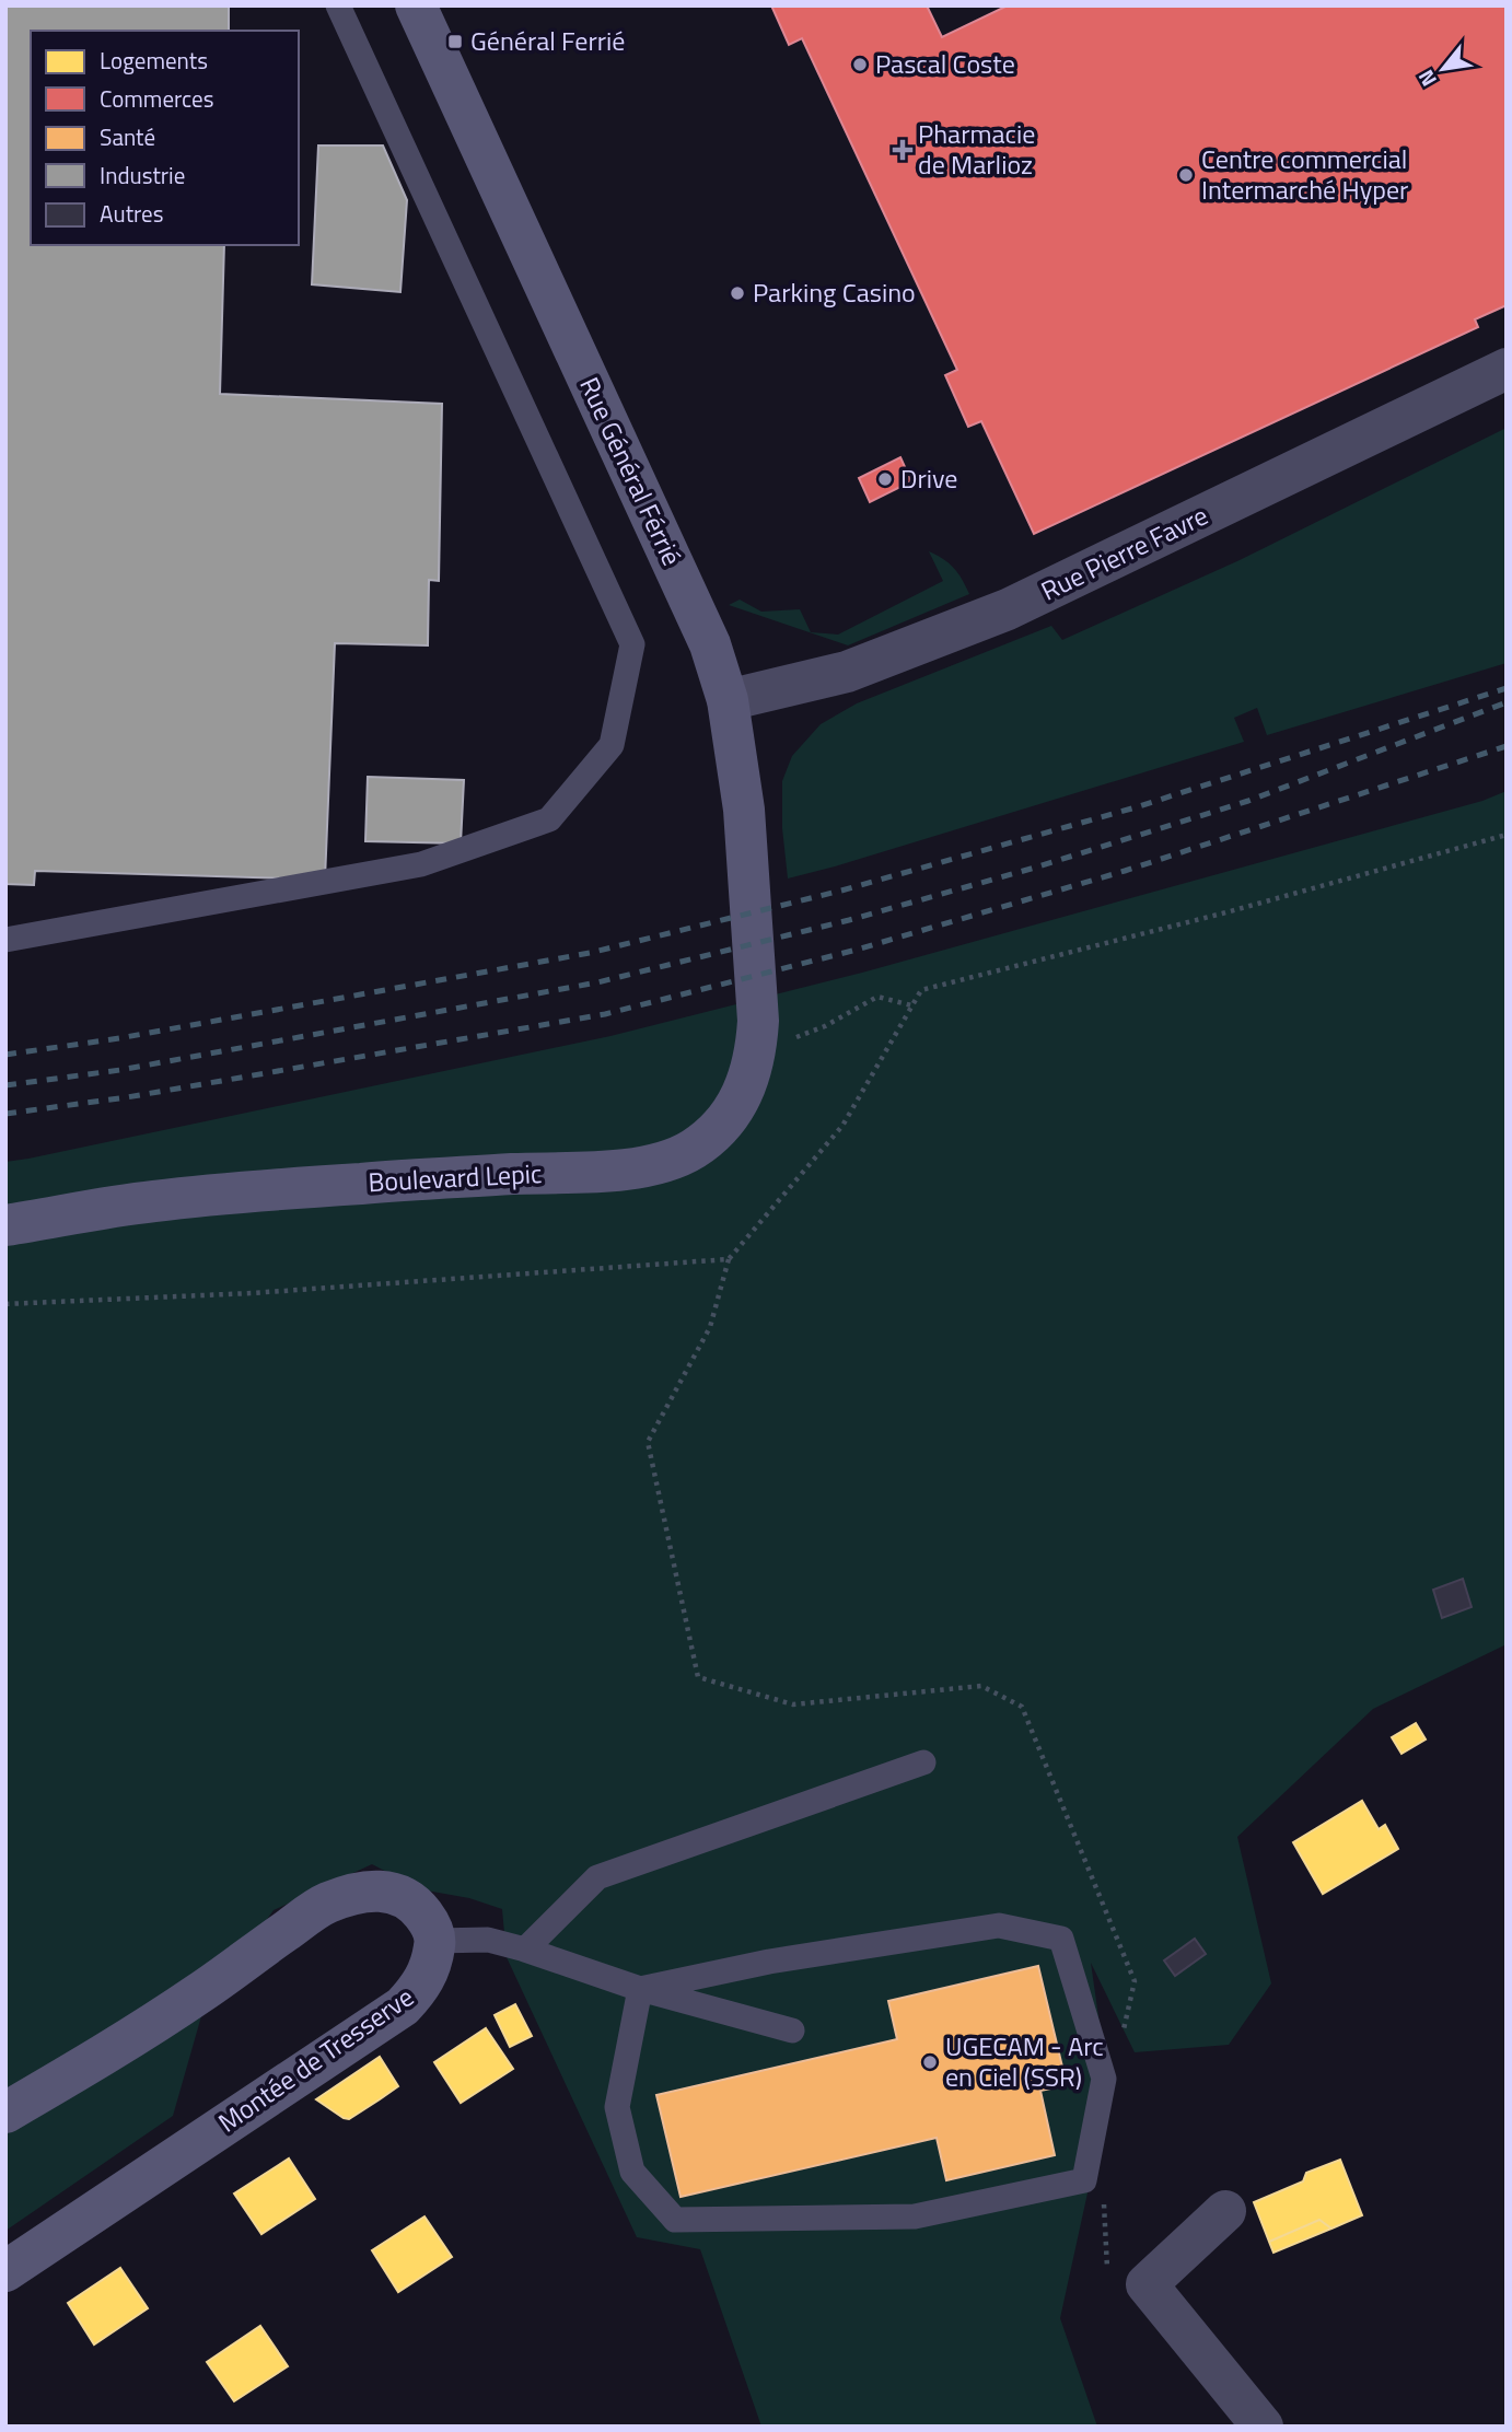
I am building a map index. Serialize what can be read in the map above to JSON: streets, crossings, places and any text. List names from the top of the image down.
{
  "streets": {
    "main road": ["Rue Général Férrié", "Boulevard Lepic", "Montée de Tresserve"],
    "street": ["Rue Pierre Favre"]
  },
  "crossings": [
    ["Rue Général Férrié", "Rue Pierre Favre"],
    ["Rue Général Férrié", "Boulevard Lepic"]
  ],
  "places": {
    "transit": ["Général Ferrié"],
    "other": [
      "Pascal Coste",
      "Centre commercial Intermarché Hyper",
      "Parking Casino",
      "Drive",
      "UGECAM - Arc en Ciel (SSR)"
    ],
    "health": ["Pharmacie de Marlioz"]
  },
  "legend": [
    "Logements",
    "Commerces",
    "Santé",
    "Industrie",
    "Autres"
  ],
  "north": "bottom left"
}
